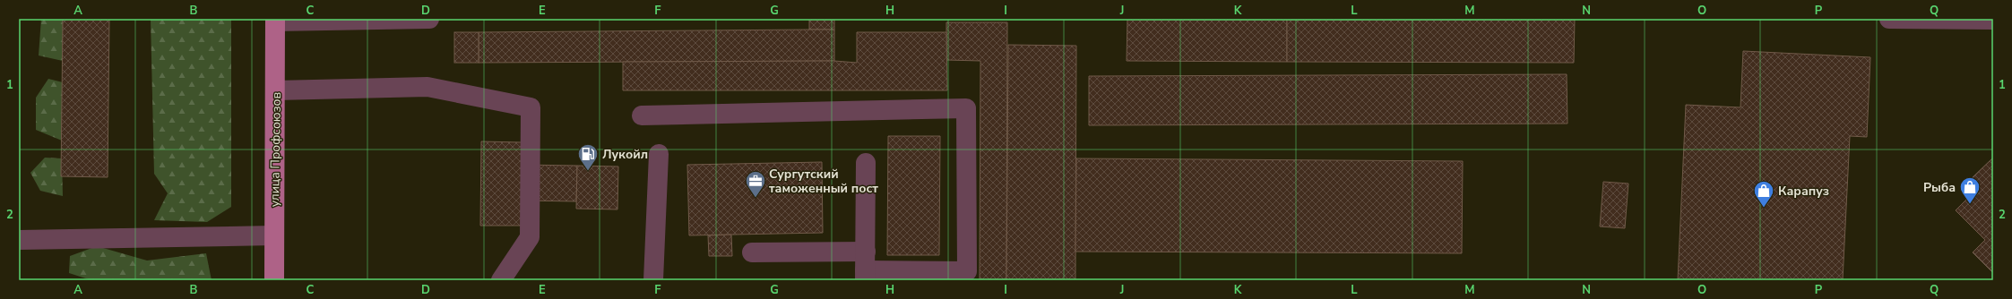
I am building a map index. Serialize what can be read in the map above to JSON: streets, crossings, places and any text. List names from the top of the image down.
{
  "streets": {
    "main road": ["улица Профсоюзов"]
  },
  "places": {
    "fuel station": ["Лукойл"],
    "office": ["Сургутский таможенный пост"],
    "shop": ["Рыба", "Карапуз"]
  },
  "grid": {
    "columns": [
      "A",
      "B",
      "C",
      "D",
      "E",
      "F",
      "G",
      "H",
      "I",
      "J",
      "K",
      "L",
      "M",
      "N",
      "O",
      "P",
      "Q"
    ],
    "rows": ["1", "2"]
  }
}
